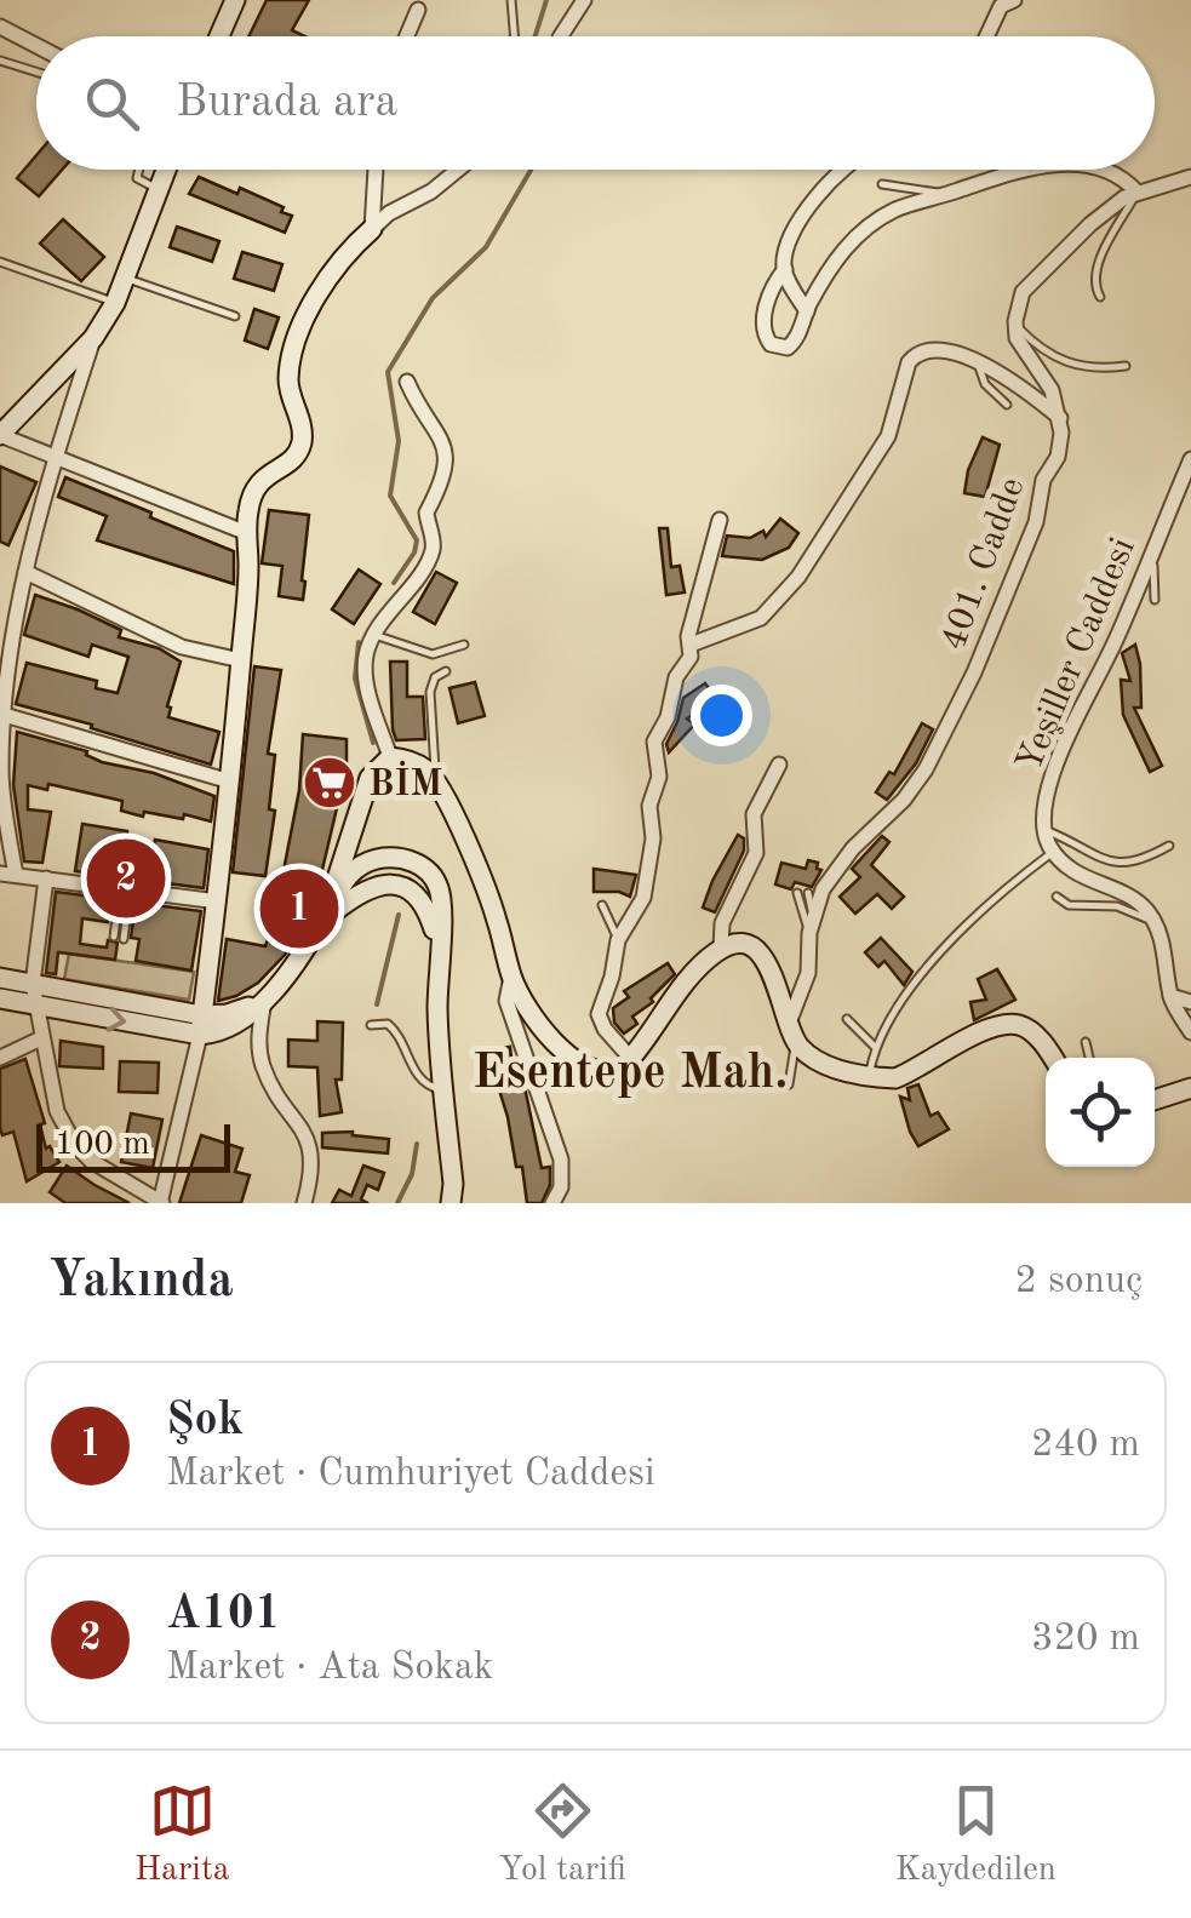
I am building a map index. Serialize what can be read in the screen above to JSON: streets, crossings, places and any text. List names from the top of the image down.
{
  "streets": {
    "street": ["401. Cadde", "Yeşiller Caddesi"]
  },
  "districts": ["Esentepe Mah."],
  "places": {
    "supermarket": ["BİM"]
  },
  "scale_bar": "100 m",
  "page": {
    "search": "Burada ara",
    "pins": ["2", "1"],
    "scale": "100 m",
    "heading": ["Yakında", "2 sonuç"],
    "list": [
      {
        "mark": "1",
        "name": "Şok",
        "note": "Market · Cumhuriyet Caddesi",
        "value": "240 m"
      },
      {
        "mark": "2",
        "name": "A101",
        "note": "Market · Ata Sokak",
        "value": "320 m"
      }
    ],
    "nav": ["Harita", "Yol tarifi", "Kaydedilen"]
  }
}
